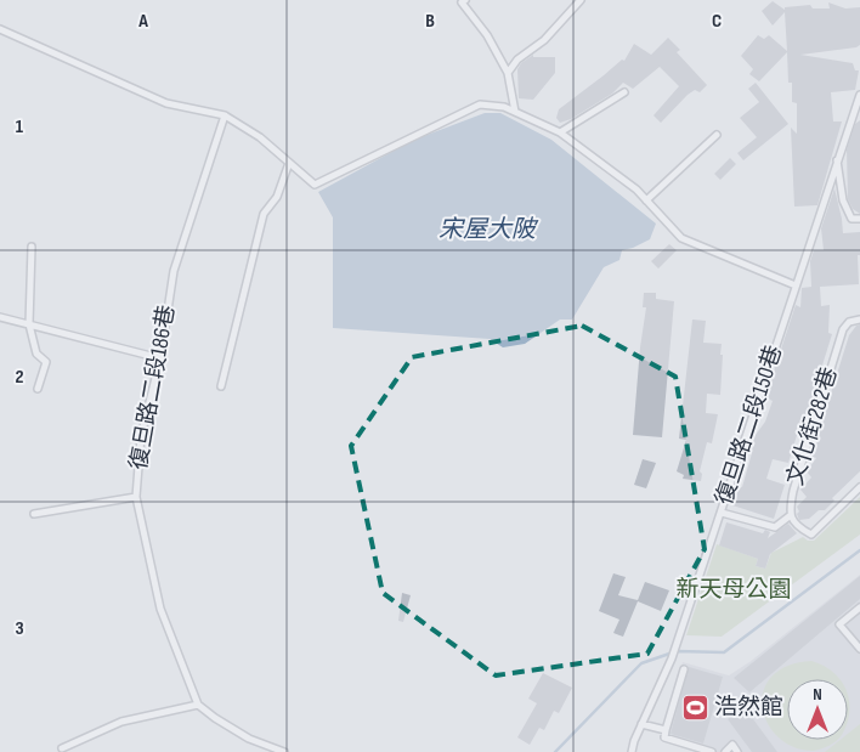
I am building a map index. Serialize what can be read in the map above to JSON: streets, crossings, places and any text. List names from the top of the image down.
{
  "streets": {
    "lane": ["復旦路二段186巷", "復旦路二段150巷", "文化街282巷"]
  },
  "water": ["宋屋大陂"],
  "parks": ["新天母公園"],
  "places": {
    "sports": ["浩然館"]
  },
  "north": "top",
  "grid": {
    "columns": ["A", "B", "C"],
    "rows": ["1", "2", "3"]
  }
}
